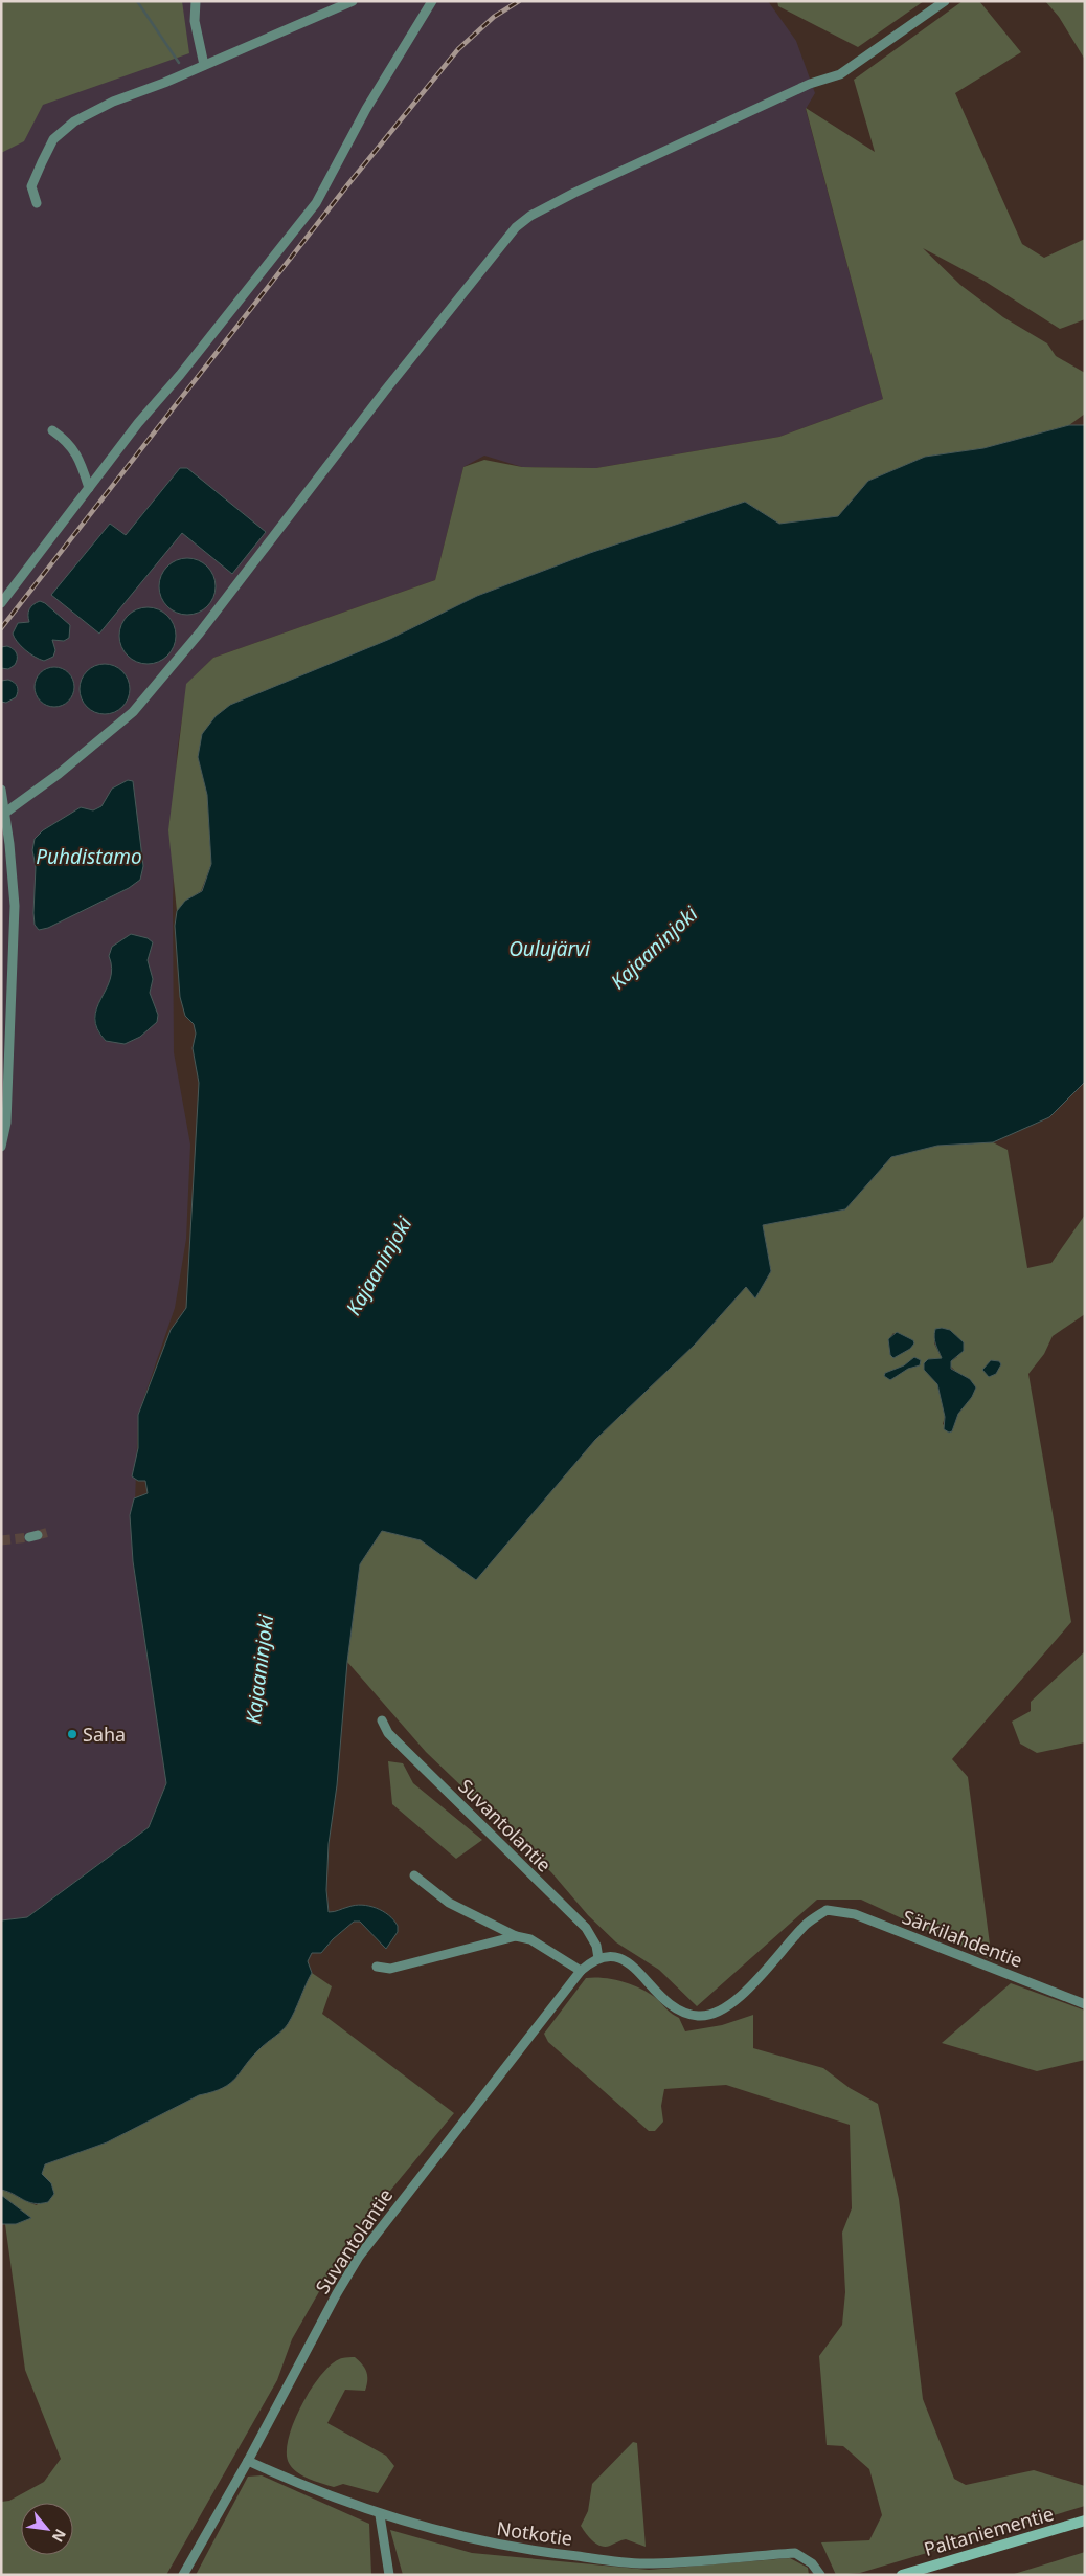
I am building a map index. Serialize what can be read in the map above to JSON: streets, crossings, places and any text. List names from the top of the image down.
{
  "streets": {
    "street": [
      "Suvantolantie",
      "Särkilahdentie",
      "Paltaniementie",
      "Notkotie"
    ]
  },
  "crossings": [
    ["Suvantolantie", "Särkilahdentie"],
    ["Suvantolantie", "Notkotie"]
  ],
  "water": ["Puhdistamo", "Kajaaninjoki", "Oulujärvi"],
  "places": ["Saha"],
  "north": "bottom right"
}
